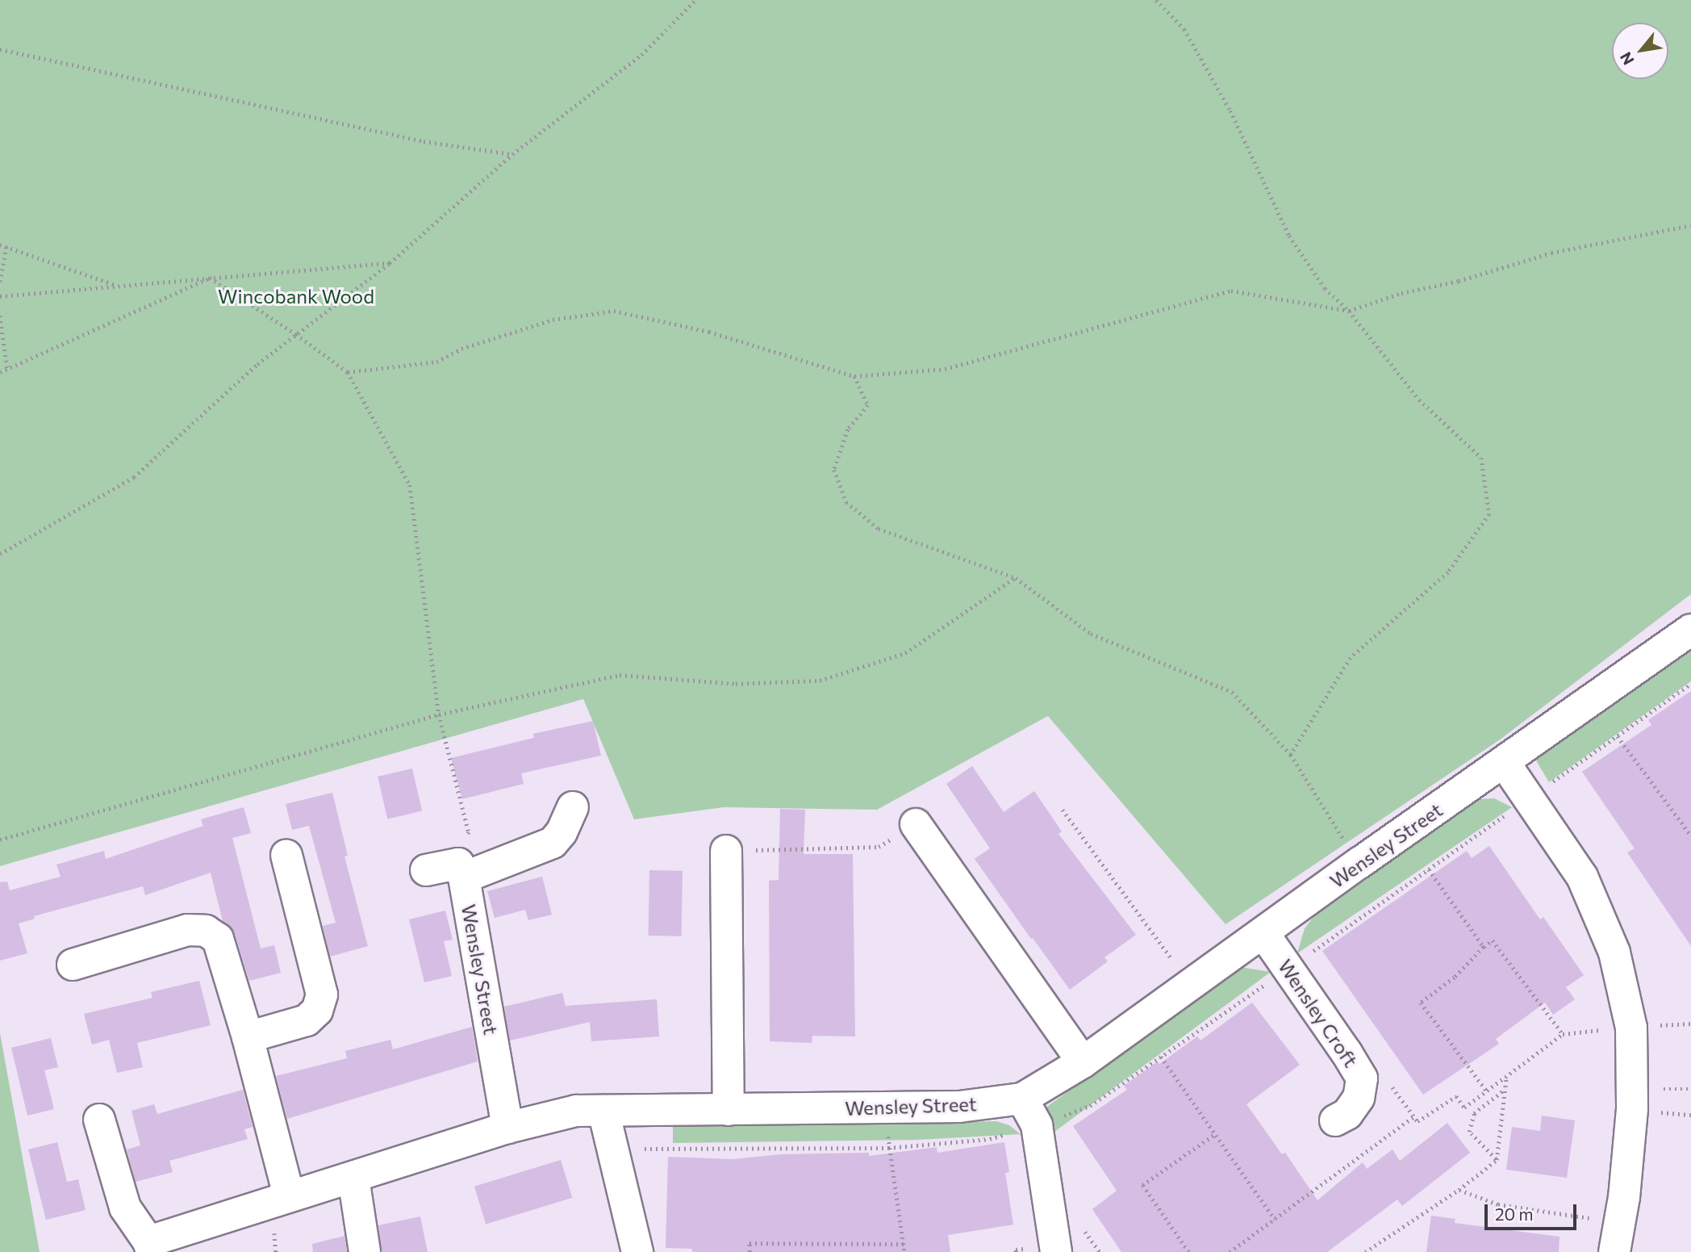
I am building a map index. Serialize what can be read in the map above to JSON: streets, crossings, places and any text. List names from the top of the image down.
{
  "streets": {
    "street": ["Wensley Street", "Wensley Croft"]
  },
  "crossings": [
    ["Wensley Street", "Wensley Croft"]
  ],
  "parks": ["Wincobank Wood"],
  "scale_bar": "20 m",
  "north": "bottom left"
}
